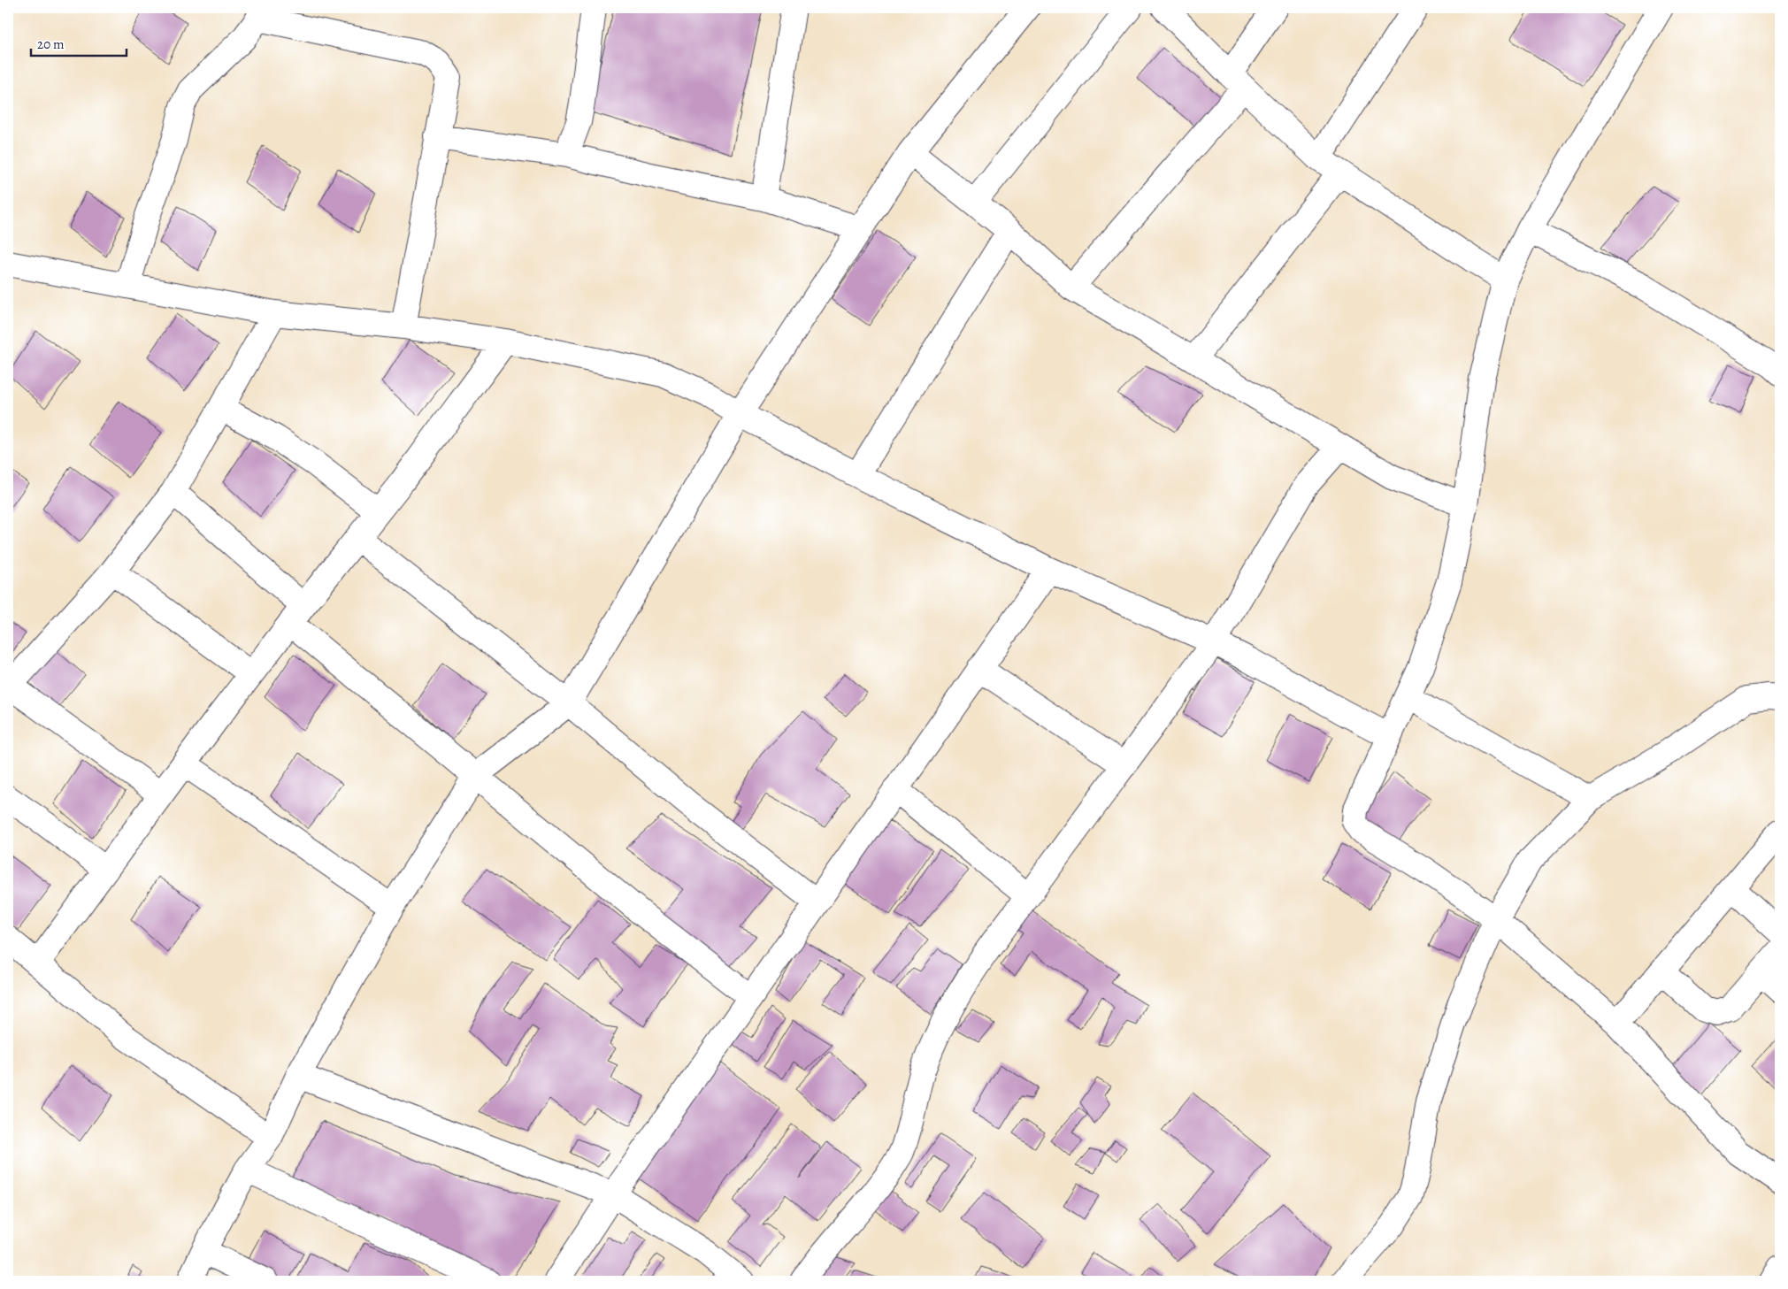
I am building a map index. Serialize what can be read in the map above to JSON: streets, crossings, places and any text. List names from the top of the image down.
{
  "scale_bar": "20 m"
}
